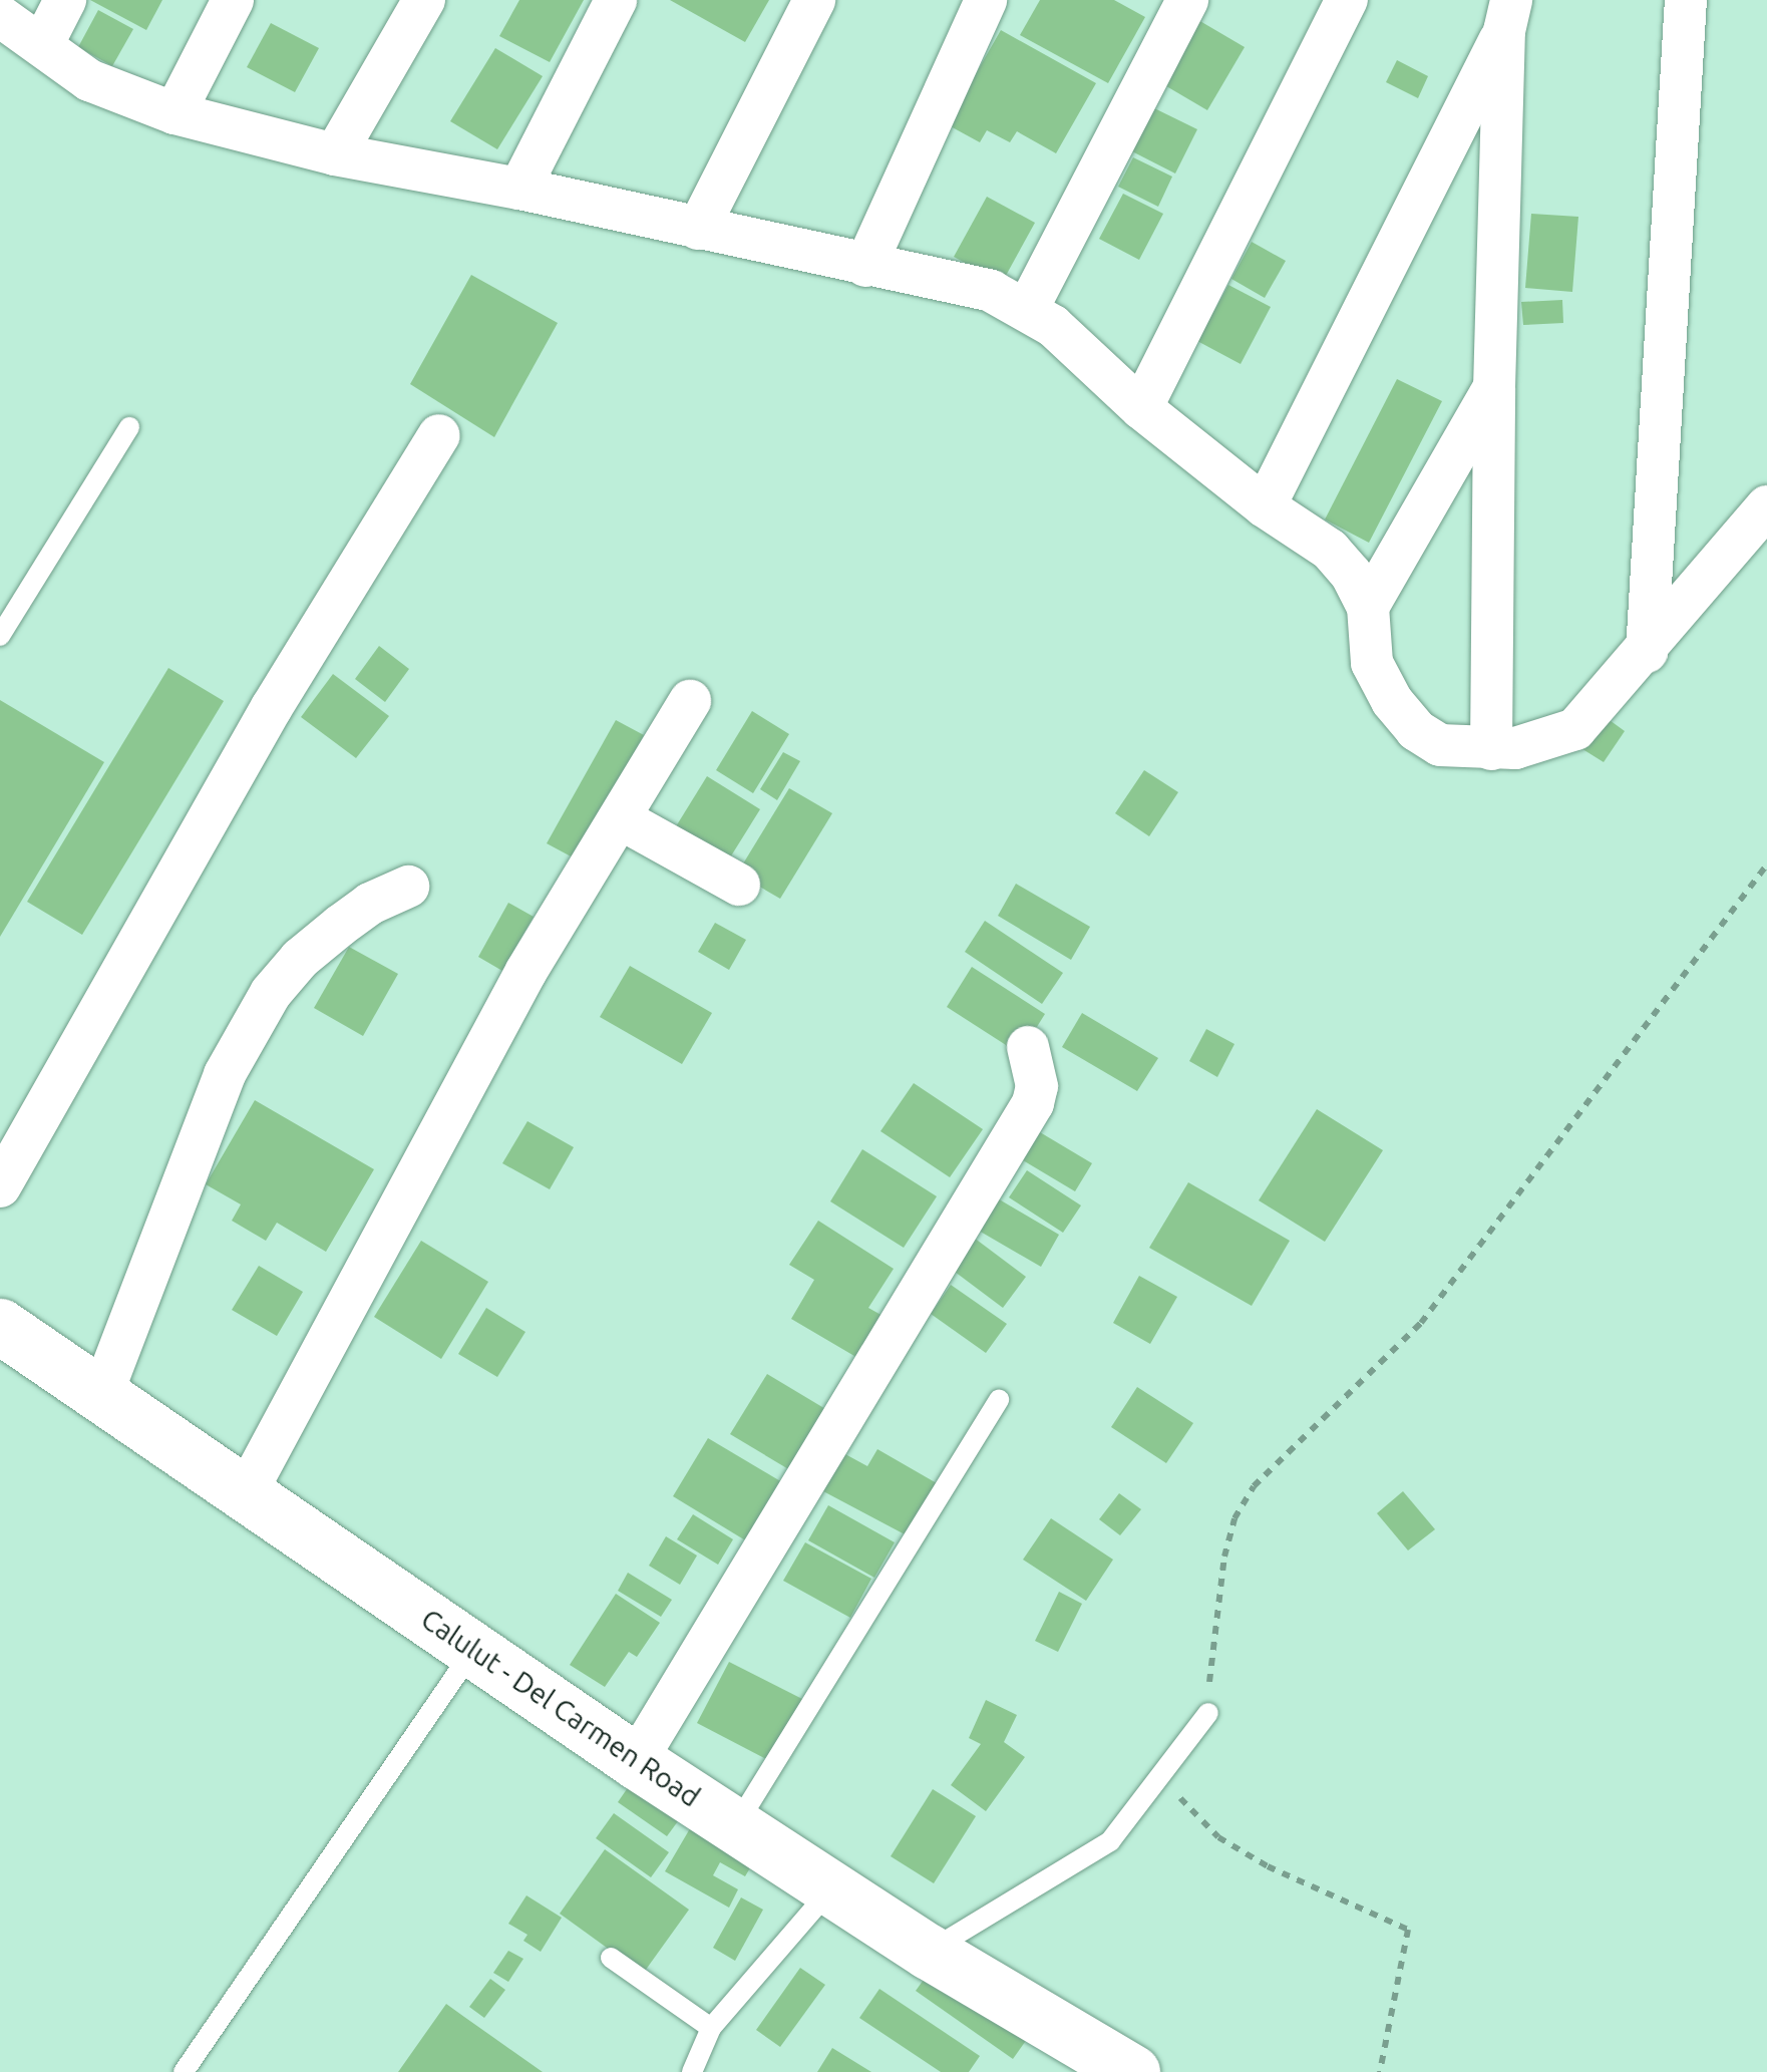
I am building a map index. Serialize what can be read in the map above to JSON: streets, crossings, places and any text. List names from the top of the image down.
{
  "streets": {
    "main road": ["Calulut - Del Carmen Road"]
  }
}
